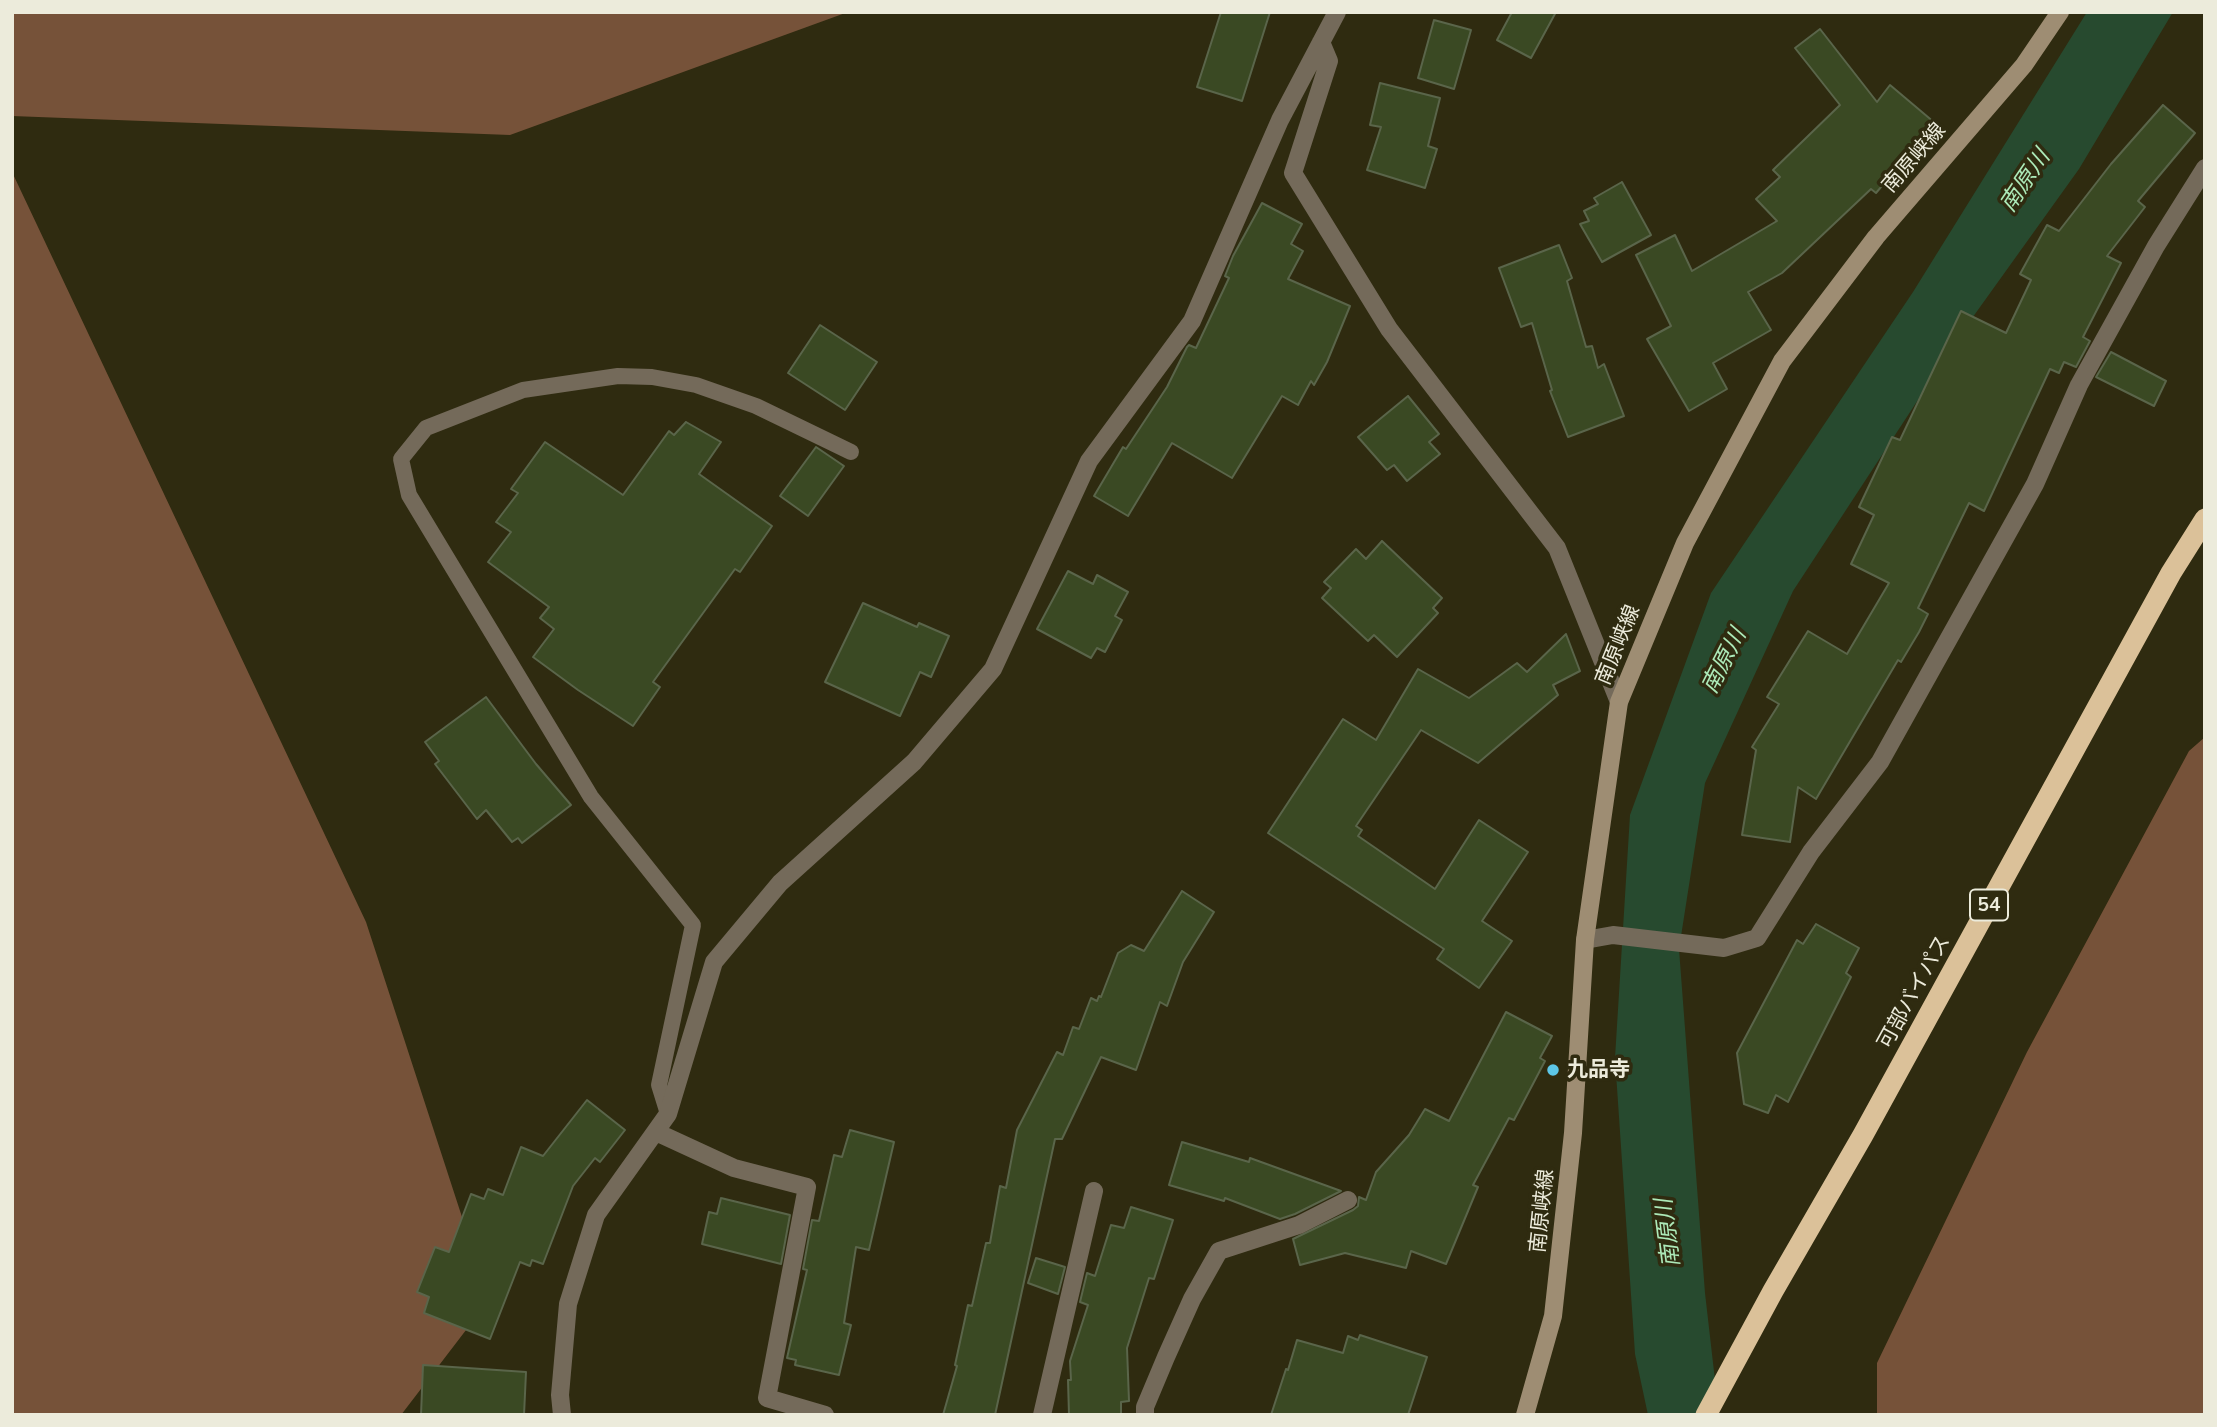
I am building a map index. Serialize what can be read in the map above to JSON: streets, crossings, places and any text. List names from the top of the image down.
{
  "streets": {
    "highway": ["54", "可部バイパス"],
    "main road": ["南原峡線"]
  },
  "water": ["南原川"],
  "places": ["九品寺"]
}
